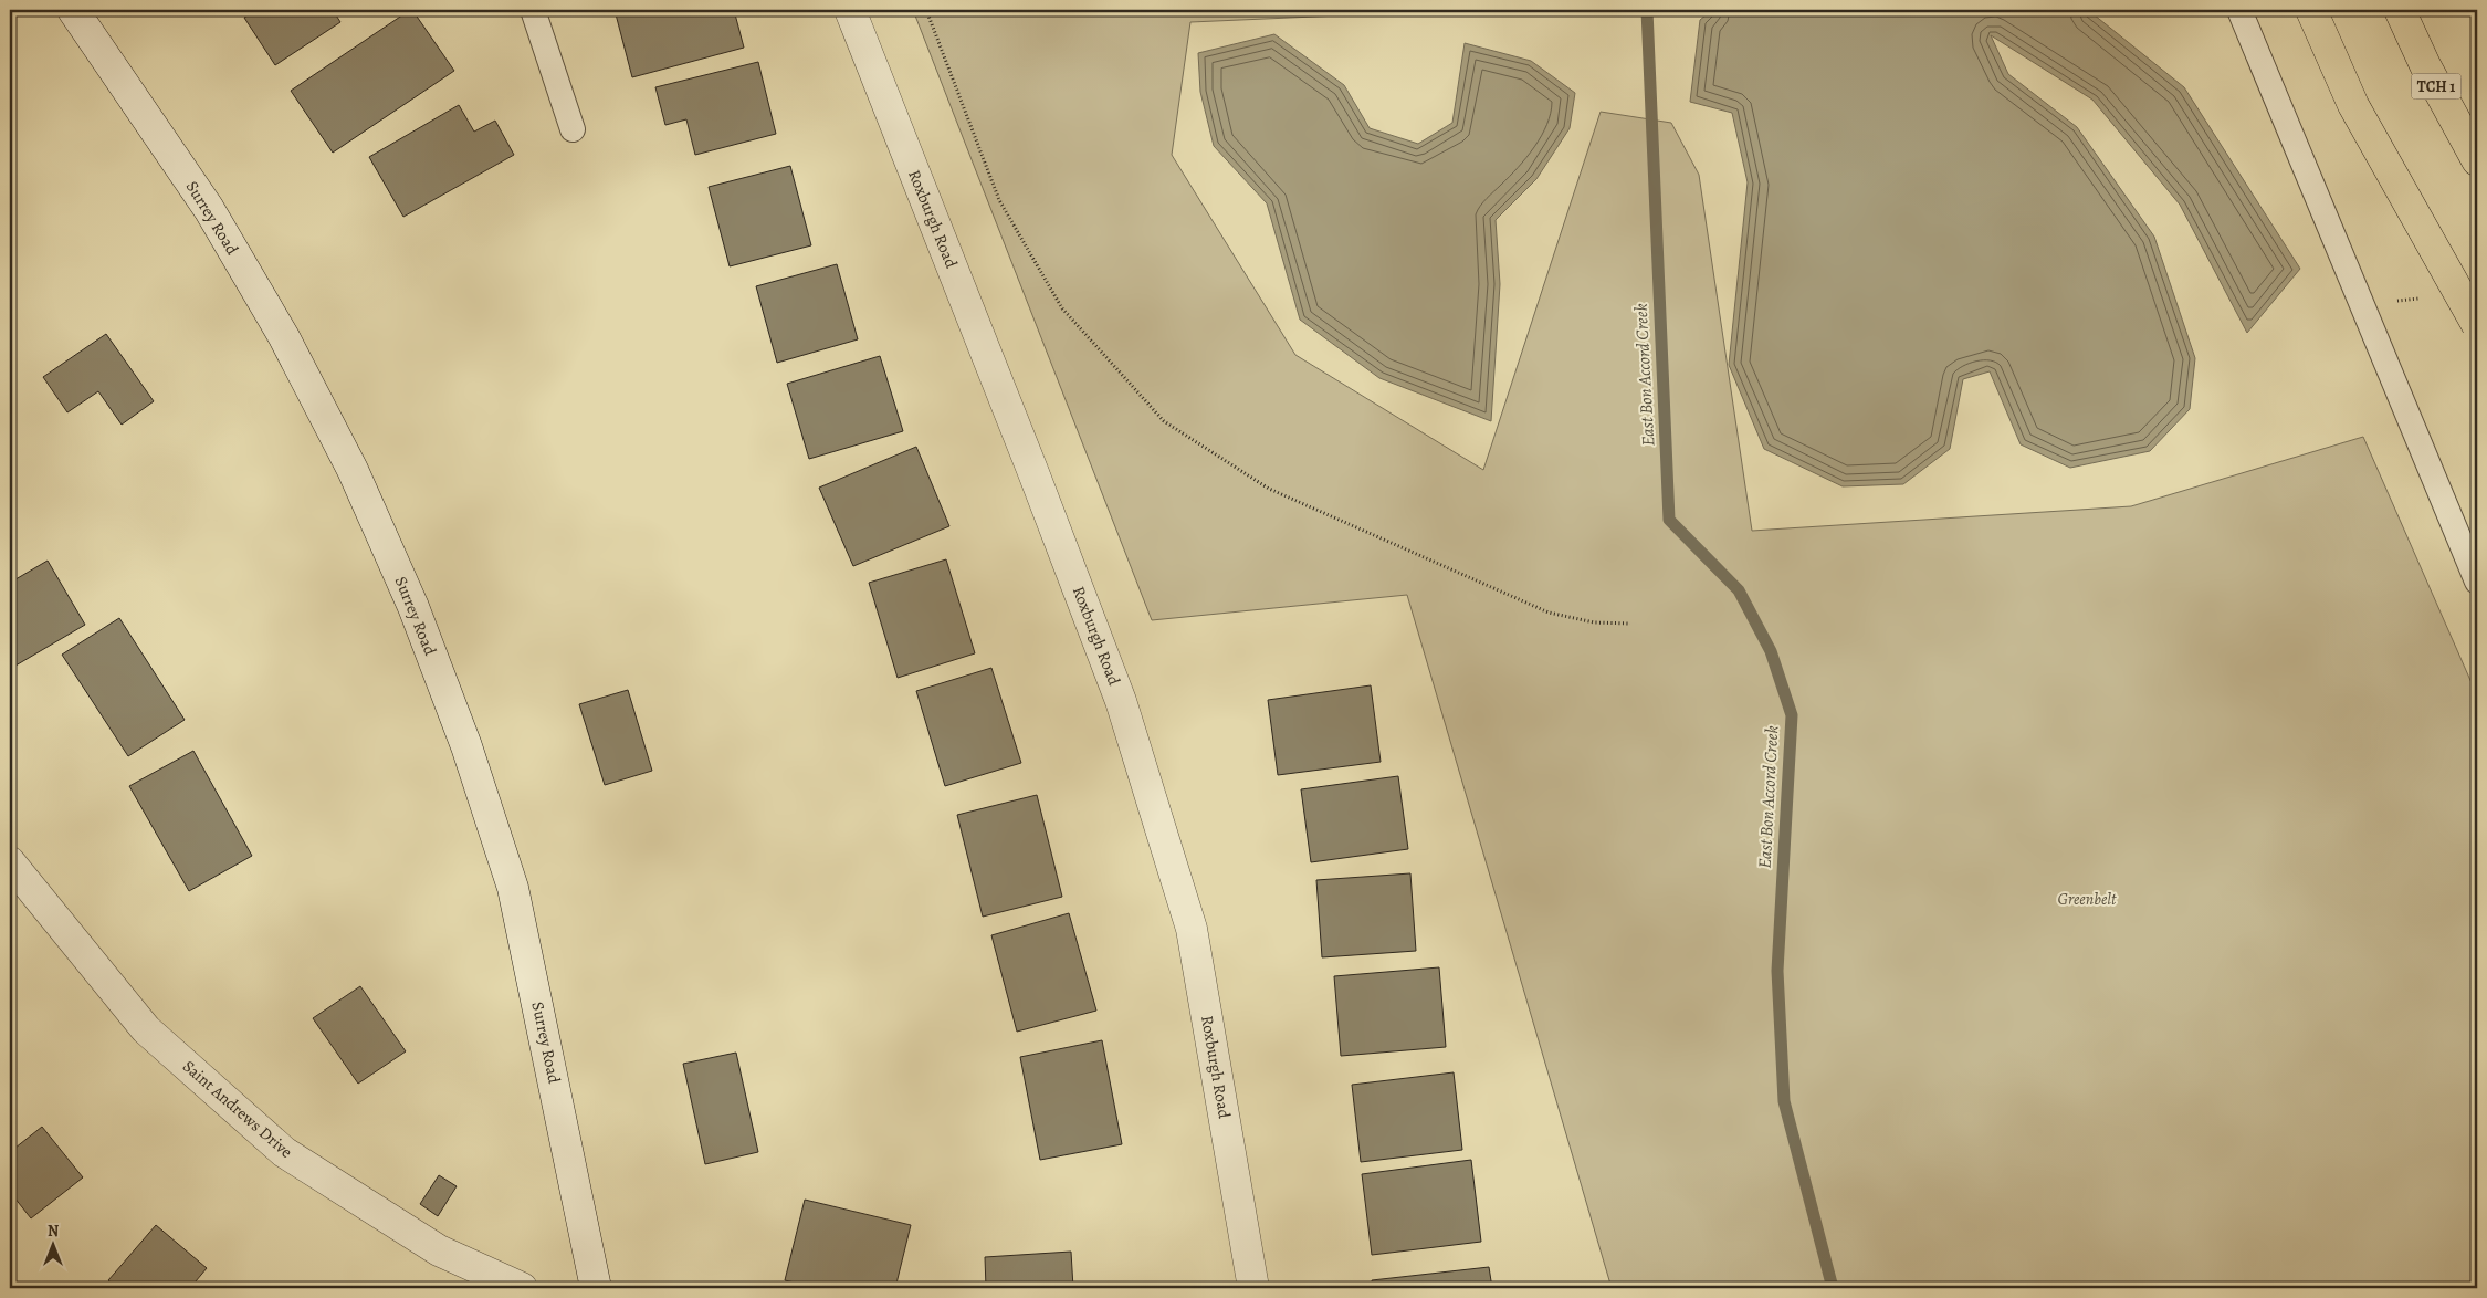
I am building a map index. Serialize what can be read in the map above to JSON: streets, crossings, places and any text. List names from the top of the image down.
{
  "streets": {
    "highway": ["TCH 1"],
    "street": ["Surrey Road", "Roxburgh Road", "Saint Andrews Drive"]
  },
  "water": ["East Bon Accord Creek"],
  "parks": ["Greenbelt"],
  "north": "top"
}
